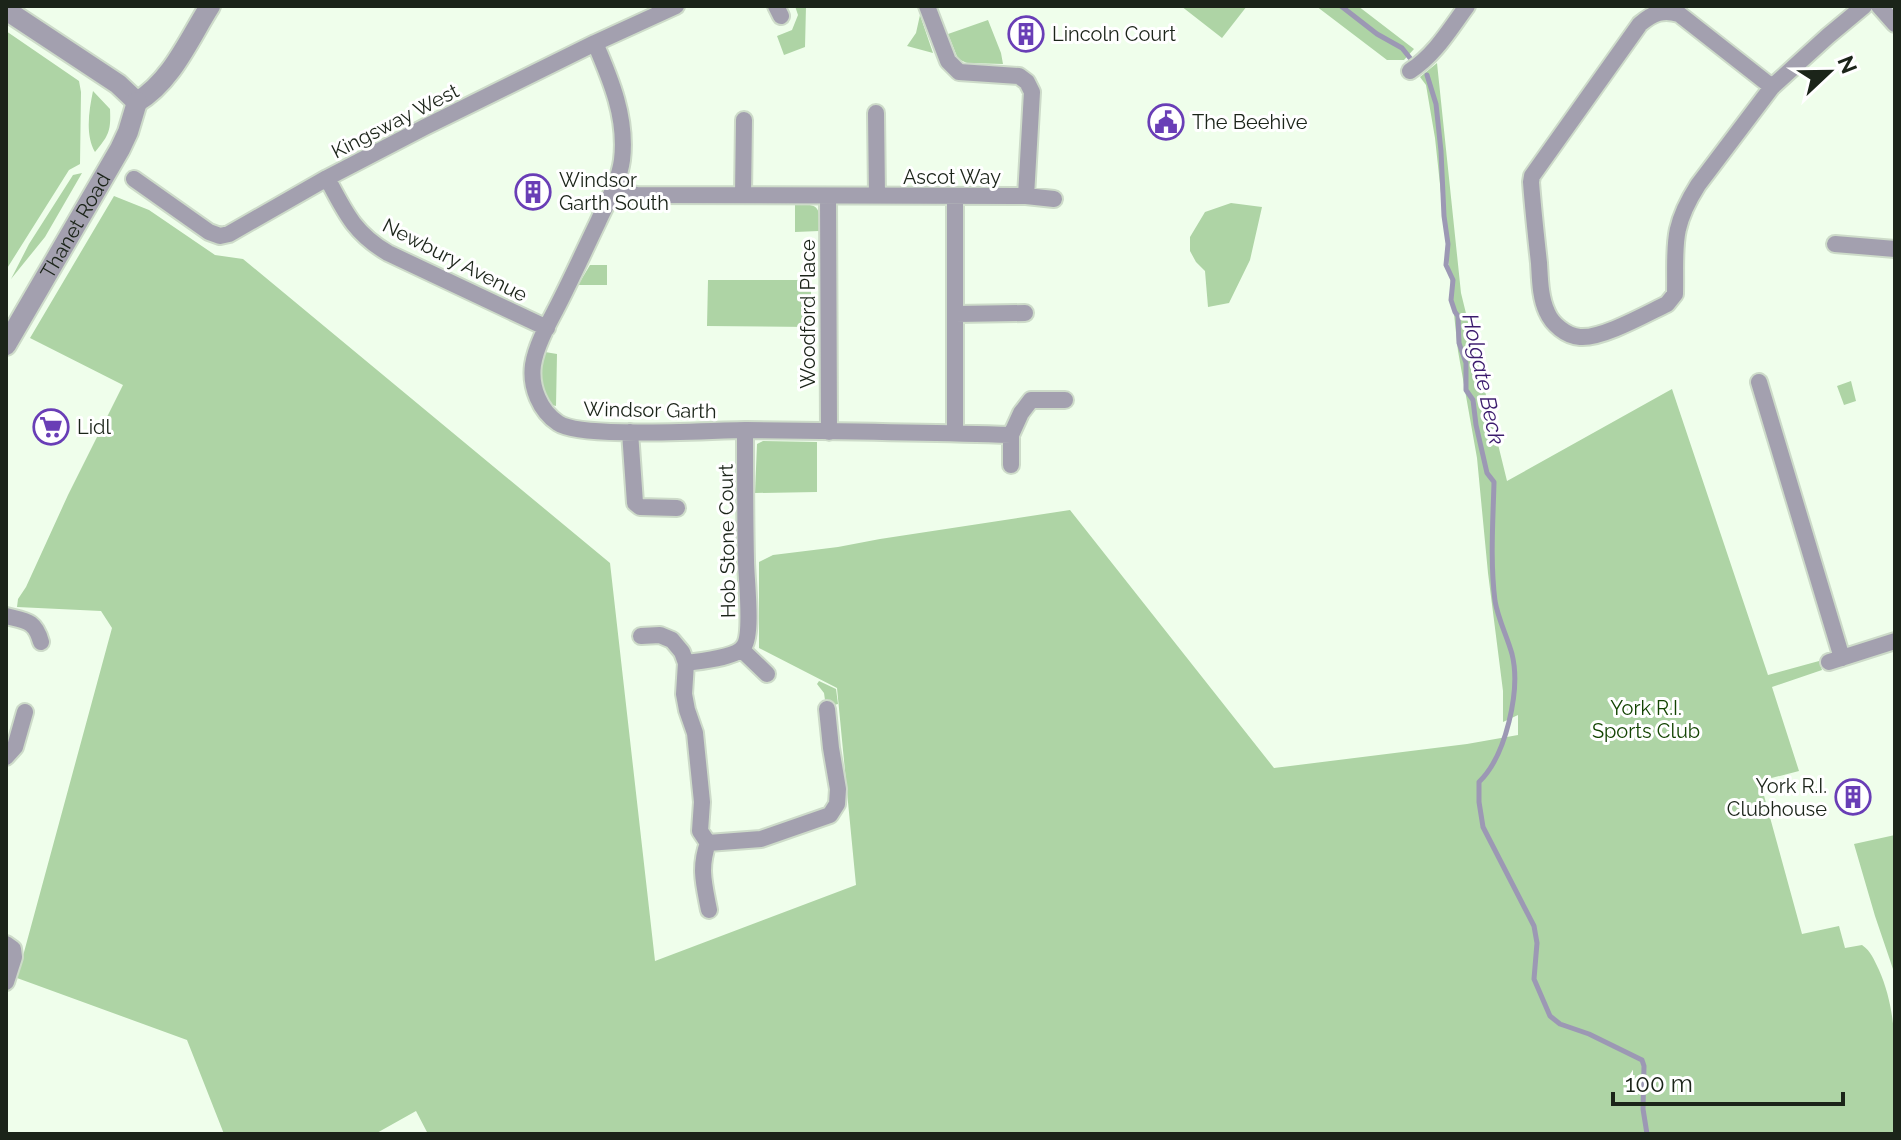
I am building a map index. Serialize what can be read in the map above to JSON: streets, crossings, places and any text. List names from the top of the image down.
{
  "streets": {
    "street": [
      "Kingsway West",
      "Ascot Way",
      "Thanet Road",
      "Newbury Avenue",
      "Woodford Place",
      "Windsor Garth",
      "Hob Stone Court"
    ]
  },
  "crossings": [
    ["Kingsway West", "Newbury Avenue"],
    ["Kingsway West", "Windsor Garth"],
    ["Ascot Way", "Woodford Place"],
    ["Ascot Way", "Windsor Garth"],
    ["Newbury Avenue", "Windsor Garth"],
    ["Woodford Place", "Windsor Garth"],
    ["Windsor Garth", "Hob Stone Court"]
  ],
  "water": ["Holgate Beck"],
  "parks": ["York R.I. Sports Club"],
  "places": {
    "building": ["Lincoln Court", "Windsor Garth South", "York R.I. Clubhouse"],
    "public building": ["The Beehive"],
    "supermarket": ["Lidl"]
  },
  "scale_bar": "100 m",
  "north": "right"
}
